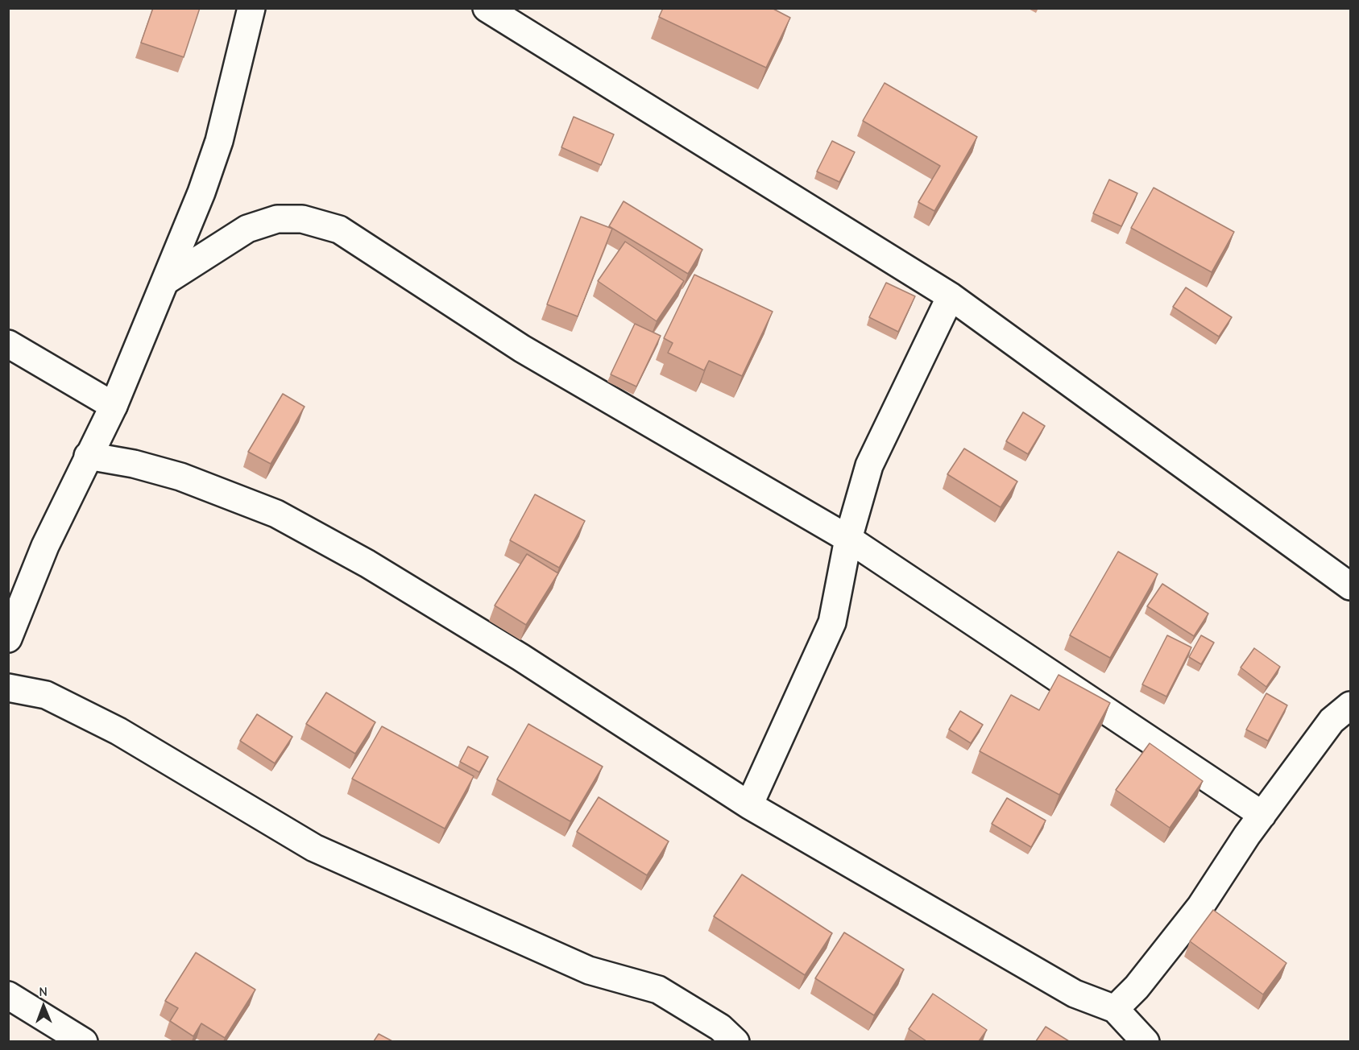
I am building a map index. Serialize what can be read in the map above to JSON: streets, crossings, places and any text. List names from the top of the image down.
{
  "north": "top"
}
